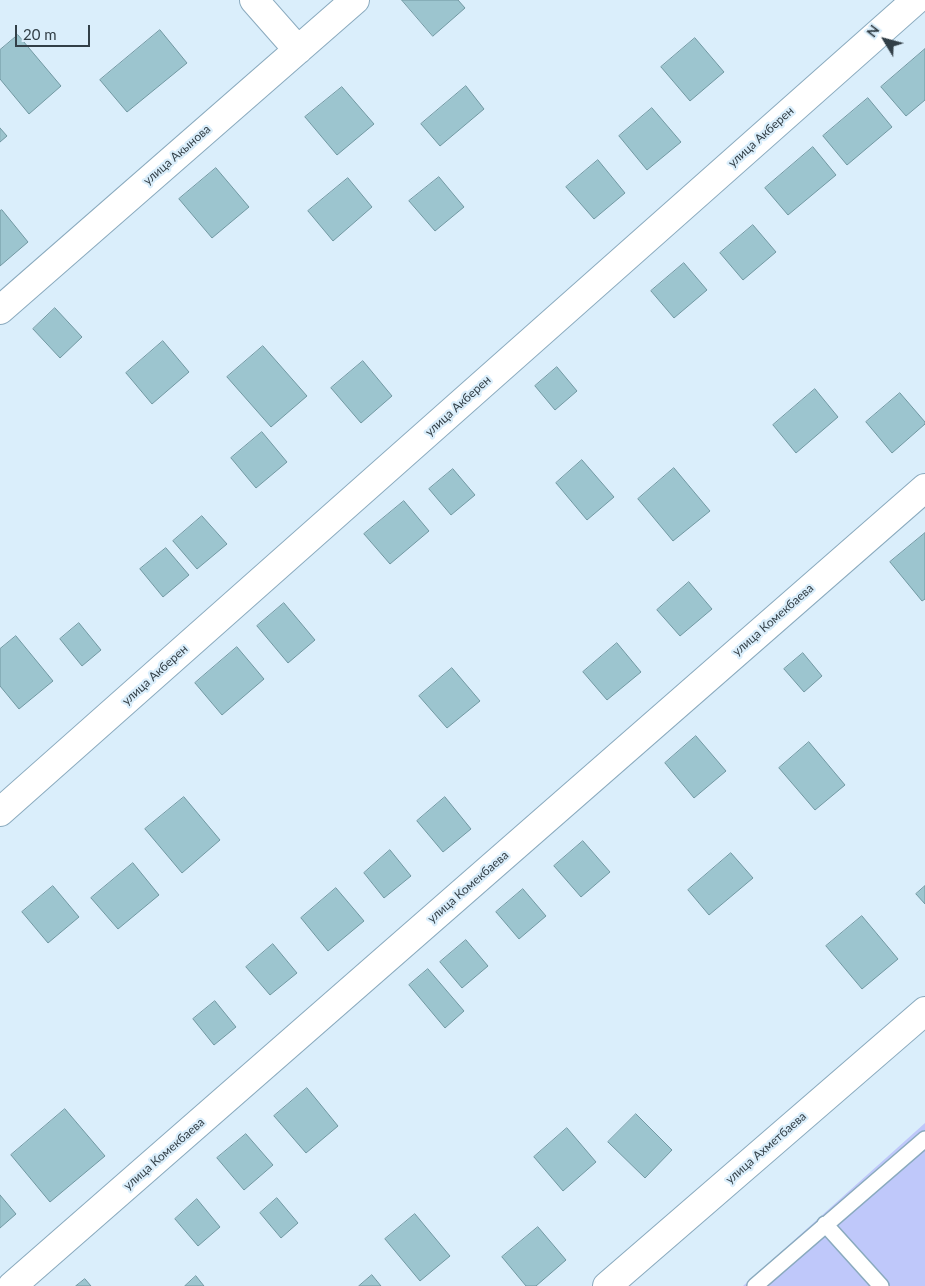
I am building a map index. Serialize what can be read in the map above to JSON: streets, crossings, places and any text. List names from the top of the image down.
{
  "streets": {
    "street": [
      "улица Акберен",
      "улица Акынова",
      "улица Комекбаева",
      "улица Ахметбаева"
    ]
  },
  "scale_bar": "20 m",
  "north": "top left"
}
